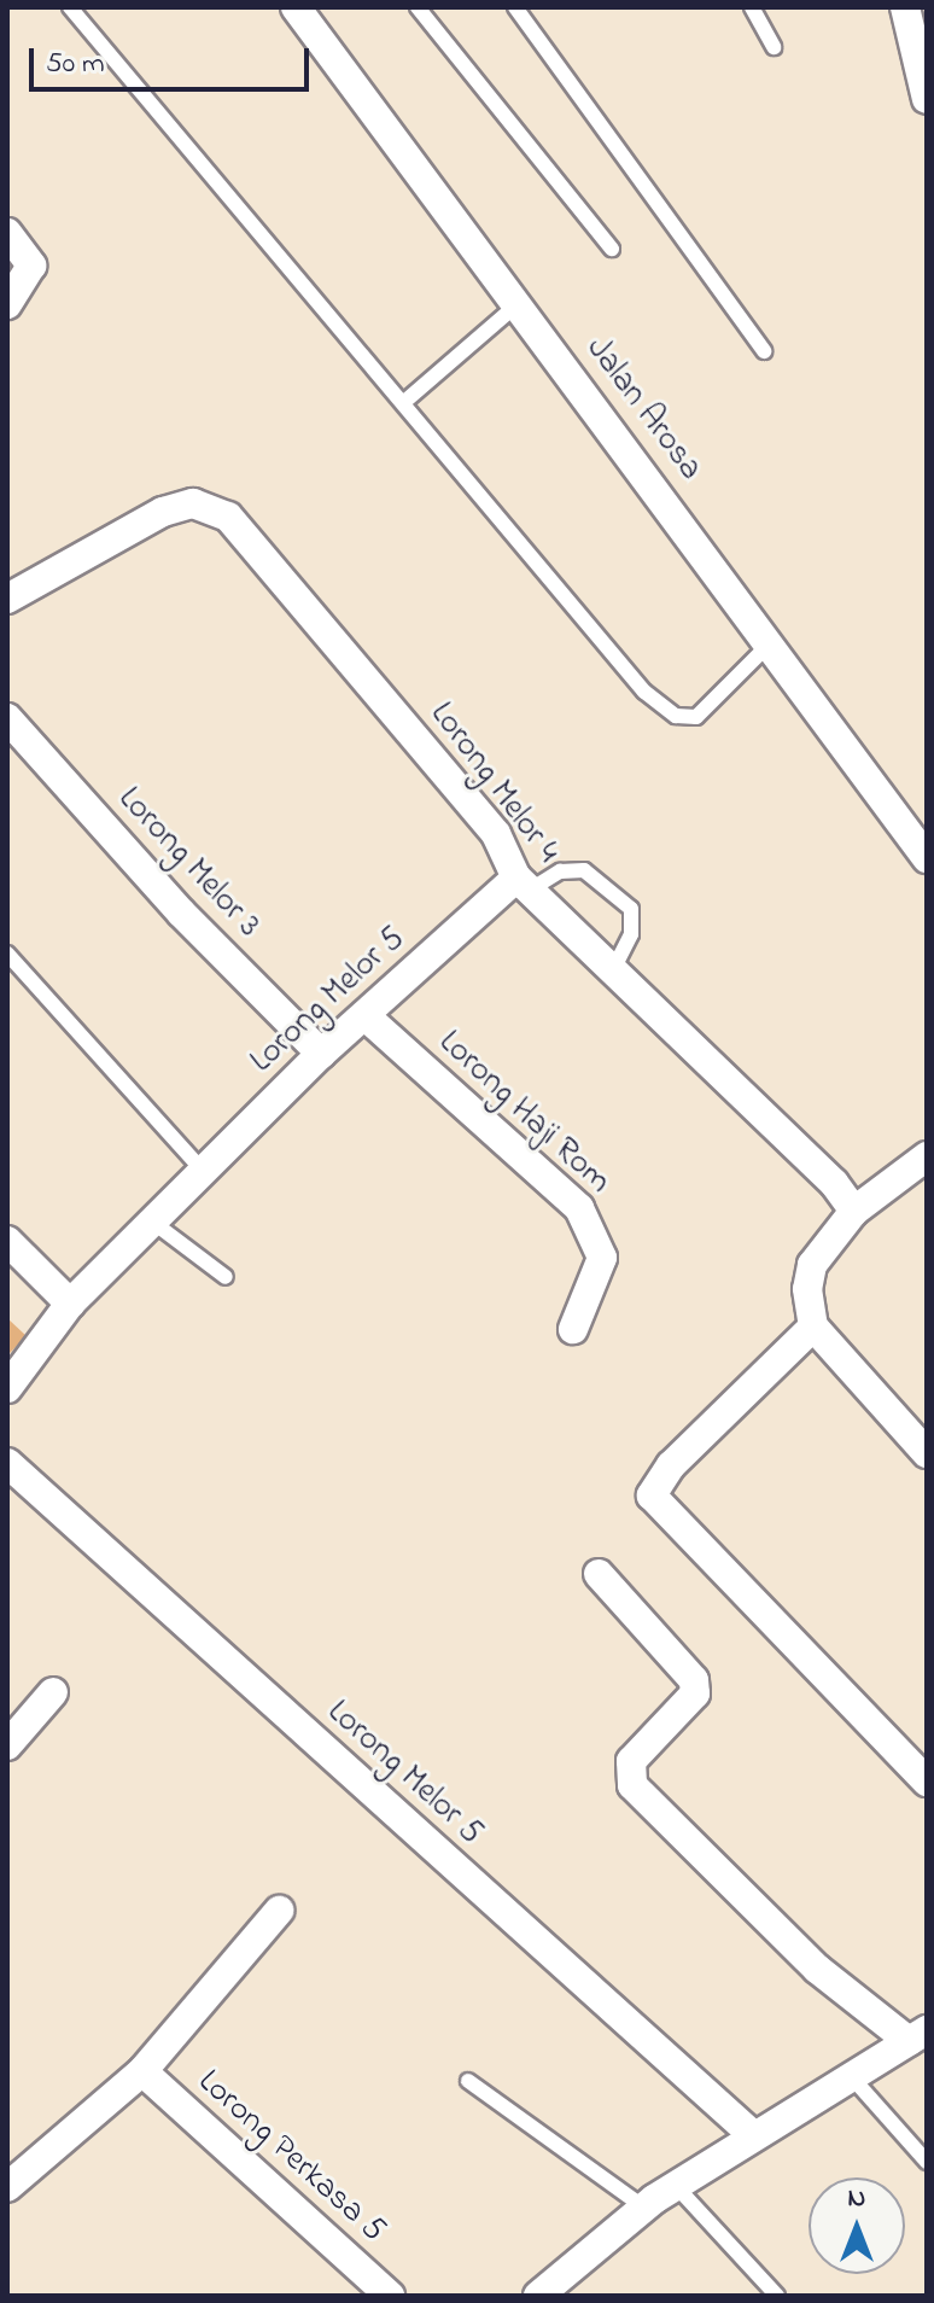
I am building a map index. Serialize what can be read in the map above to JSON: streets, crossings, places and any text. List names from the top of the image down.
{
  "streets": {
    "street": [
      "Jalan Arosa",
      "Lorong Melor 4",
      "Lorong Melor 3",
      "Lorong Melor 5",
      "Lorong Haji Rom",
      "Lorong Perkasa 5"
    ]
  },
  "crossings": [
    ["Lorong Melor 4", "Lorong Melor 5"],
    ["Lorong Melor 3", "Lorong Melor 5"],
    ["Lorong Melor 5", "Lorong Haji Rom"]
  ],
  "scale_bar": "50 m",
  "north": "top"
}
